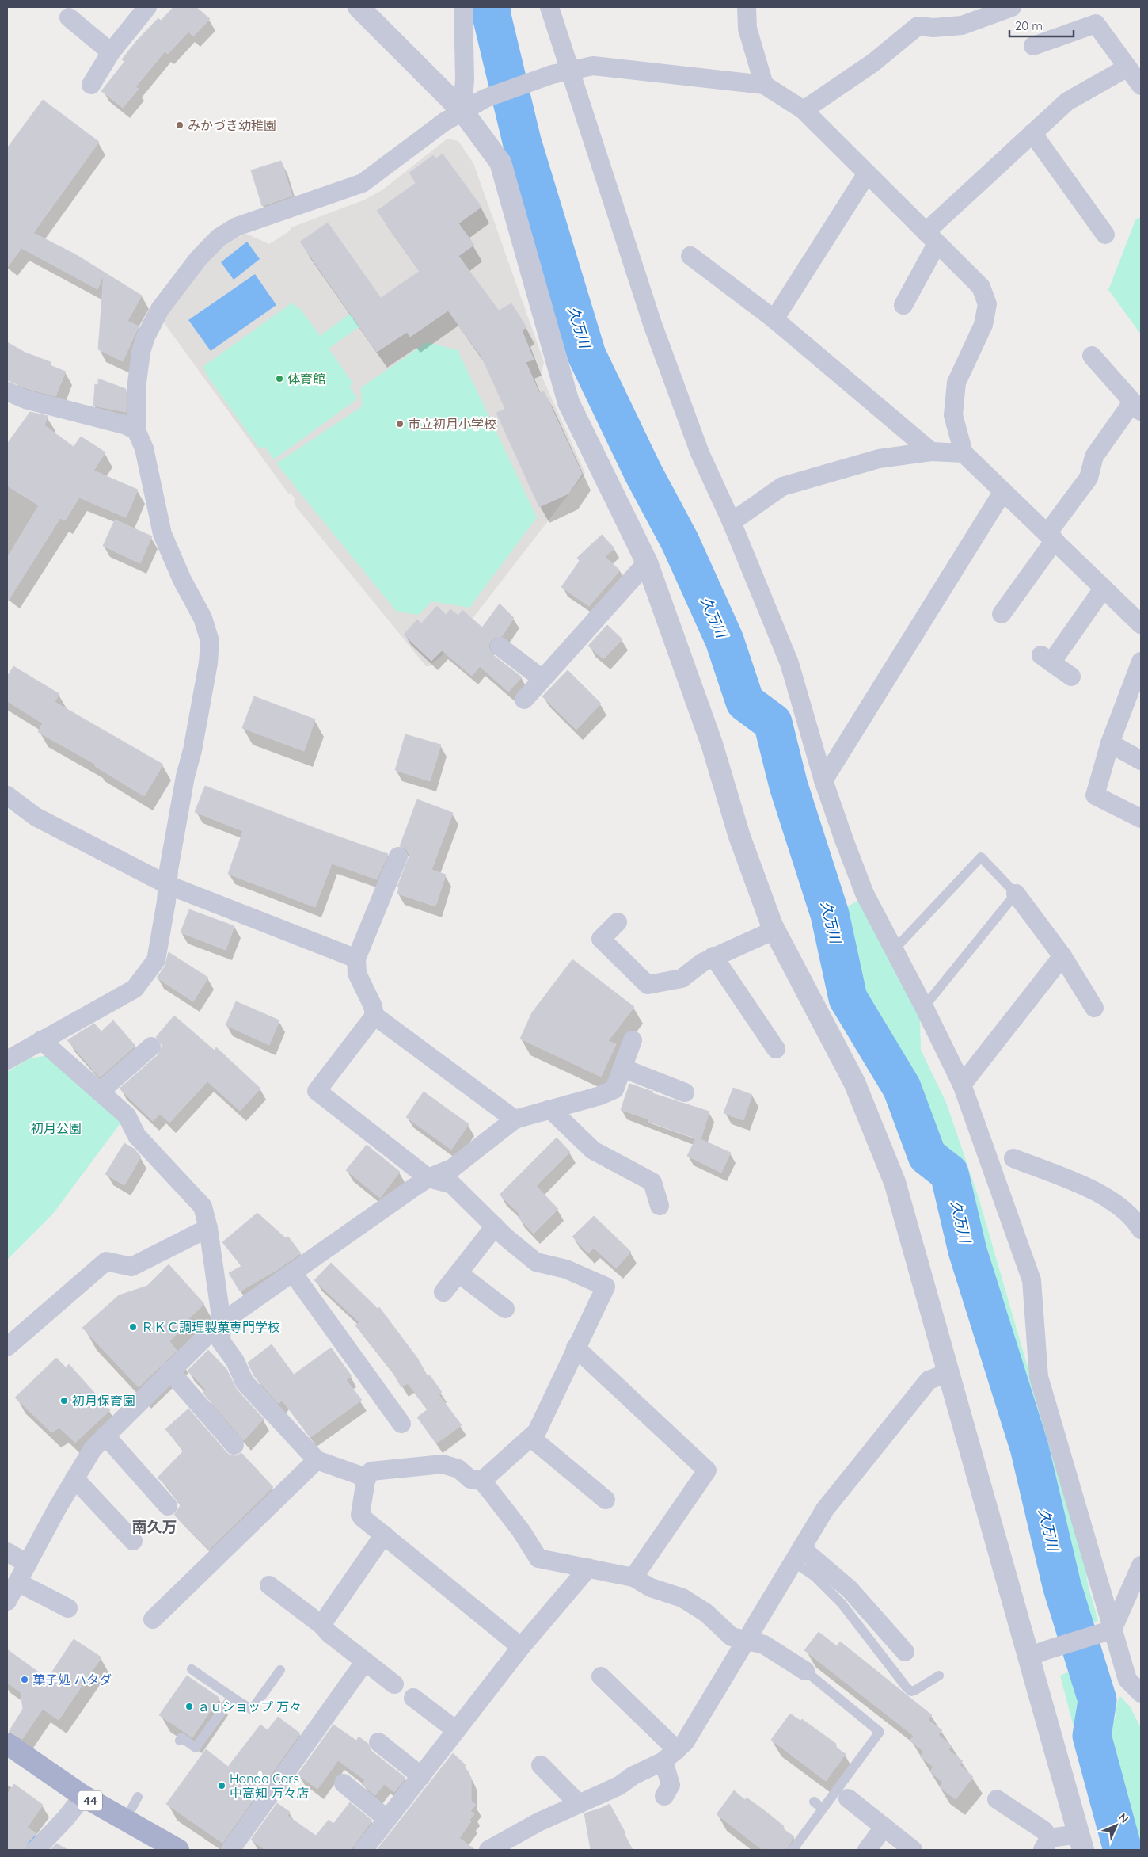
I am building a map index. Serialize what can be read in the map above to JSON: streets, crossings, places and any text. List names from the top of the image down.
{
  "streets": {
    "main road": ["44"]
  },
  "districts": ["南久万"],
  "water": ["久万川"],
  "parks": ["初月公園"],
  "places": [
    "みかづき幼稚園",
    "体育館",
    "市立初月小学校",
    "ＲＫＣ調理製菓専門学校",
    "初月保育園",
    "菓子処 ハタダ",
    "ａｕショップ 万々",
    "Honda Cars 中高知 万々店"
  ],
  "scale_bar": "20 m",
  "north": "top right"
}
